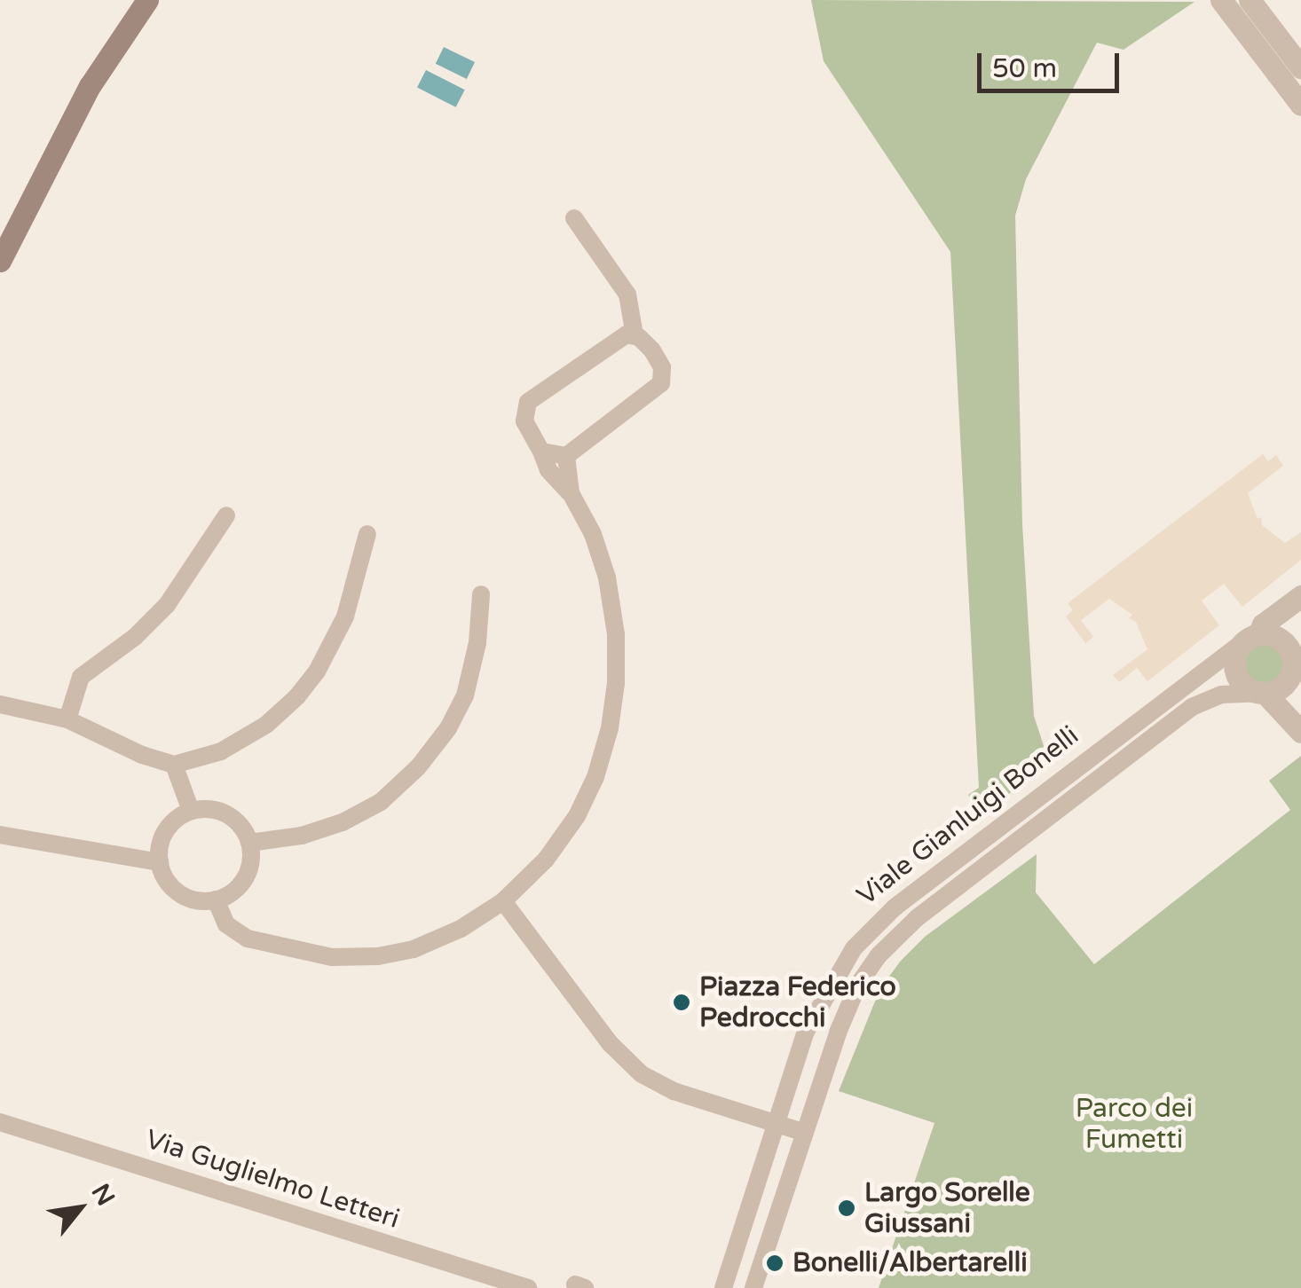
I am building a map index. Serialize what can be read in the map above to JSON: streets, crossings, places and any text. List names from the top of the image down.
{
  "streets": {
    "street": ["Viale Gianluigi Bonelli", "Via Guglielmo Letteri"]
  },
  "parks": ["Parco dei Fumetti"],
  "places": ["Piazza Federico Pedrocchi", "Largo Sorelle Giussani", "Bonelli/Albertarelli"],
  "scale_bar": "50 m",
  "north": "top right"
}
